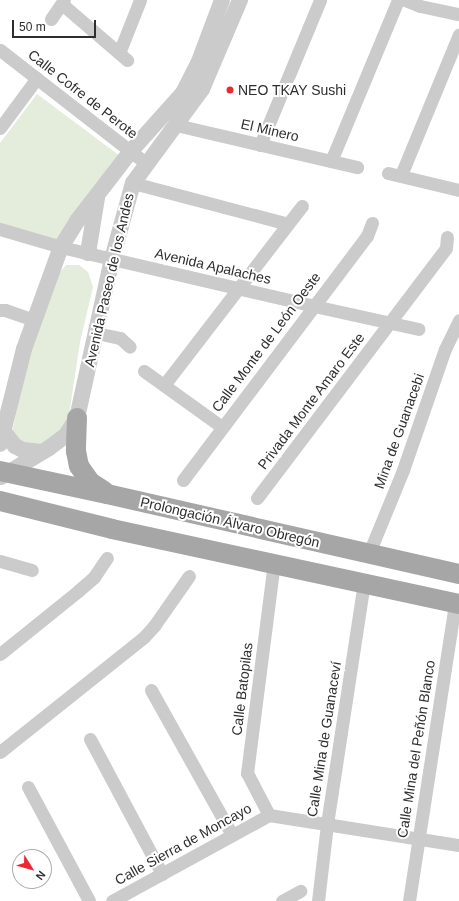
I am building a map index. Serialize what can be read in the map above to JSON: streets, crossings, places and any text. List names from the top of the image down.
{
  "streets": {
    "main road": ["Prolongación Álvaro Obregón"],
    "street": [
      "Calle Cofre de Perote",
      "El Minero",
      "Avenida Apalaches",
      "Avenida Paseo de los Andes",
      "Calle Monte de León Oeste",
      "Privada Monte Amaro Este",
      "Mina de Guanacebi",
      "Calle Batopilas",
      "Calle Mina de Guanaceví",
      "Calle Mina del Peñón Blanco",
      "Calle Sierra de Moncayo"
    ]
  },
  "crossings": [
    ["Calle Cofre de Perote", "Avenida Paseo de los Andes"],
    ["El Minero", "Avenida Paseo de los Andes"],
    ["Avenida Apalaches", "Avenida Paseo de los Andes"],
    ["Avenida Apalaches", "Calle Monte de León Oeste"],
    ["Avenida Apalaches", "Privada Monte Amaro Este"],
    ["Avenida Paseo de los Andes", "Prolongación Álvaro Obregón"],
    ["Mina de Guanacebi", "Prolongación Álvaro Obregón"],
    ["Prolongación Álvaro Obregón", "Calle Batopilas"],
    ["Prolongación Álvaro Obregón", "Calle Mina de Guanaceví"],
    ["Prolongación Álvaro Obregón", "Calle Mina del Peñón Blanco"],
    ["Calle Batopilas", "Calle Sierra de Moncayo"]
  ],
  "places": ["NEO TKAY Sushi"],
  "scale_bar": "50 m",
  "north": "bottom right"
}
